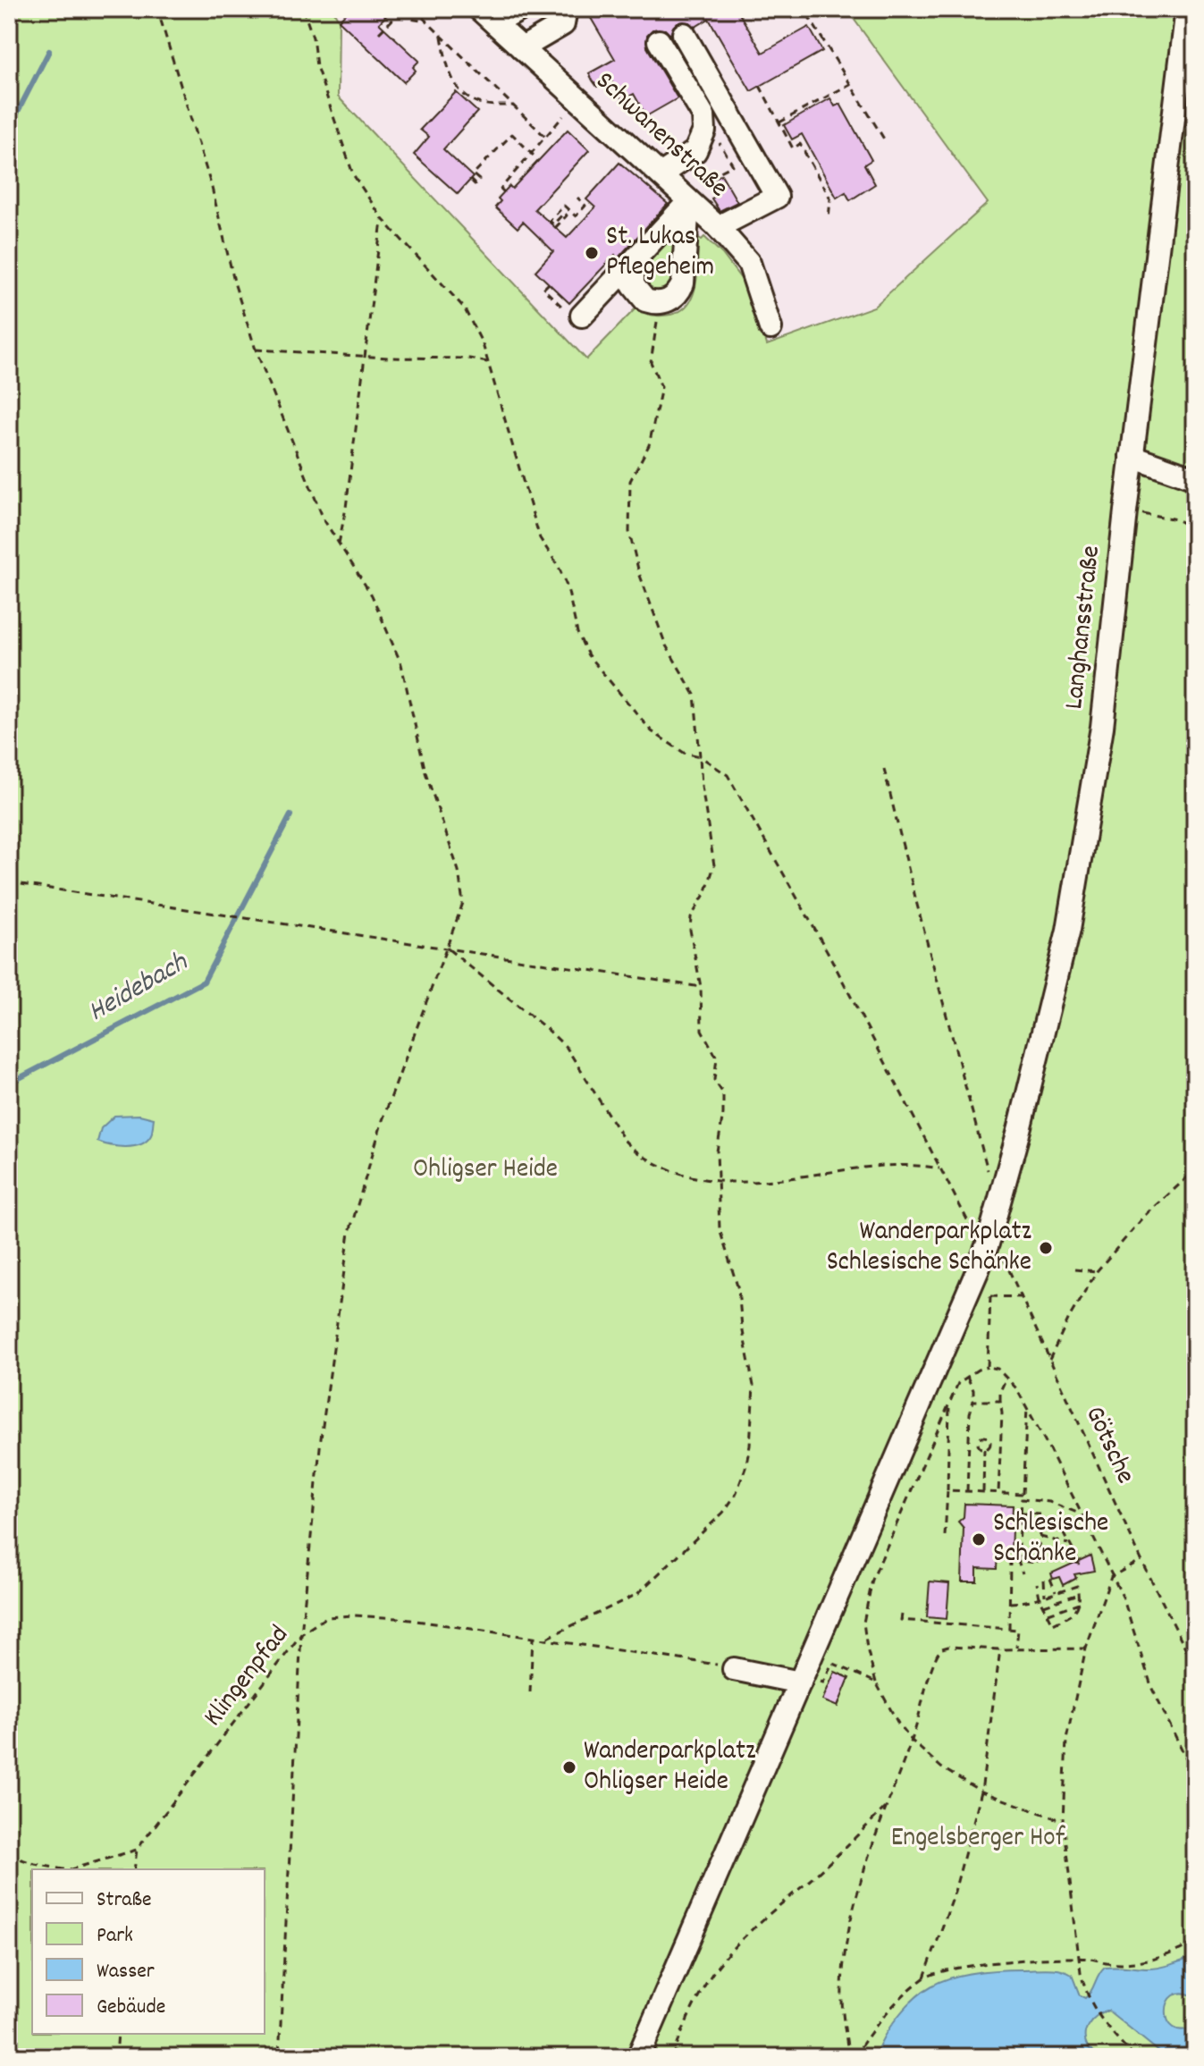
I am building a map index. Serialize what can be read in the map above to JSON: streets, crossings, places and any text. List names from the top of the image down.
{
  "streets": {
    "street": ["Schwanenstraße", "Langhansstraße"],
    "path": ["Götsche", "Klingenpfad"]
  },
  "crossings": [
    ["Langhansstraße", "Götsche"]
  ],
  "water": ["Heidebach"],
  "parks": ["Ohligser Heide", "Engelsberger Hof"],
  "places": [
    "St. Lukas Pflegeheim",
    "Wanderparkplatz Schlesische Schänke",
    "Schlesische Schänke",
    "Wanderparkplatz Ohligser Heide"
  ],
  "legend": [
    "Straße",
    "Park",
    "Wasser",
    "Gebäude"
  ]
}
